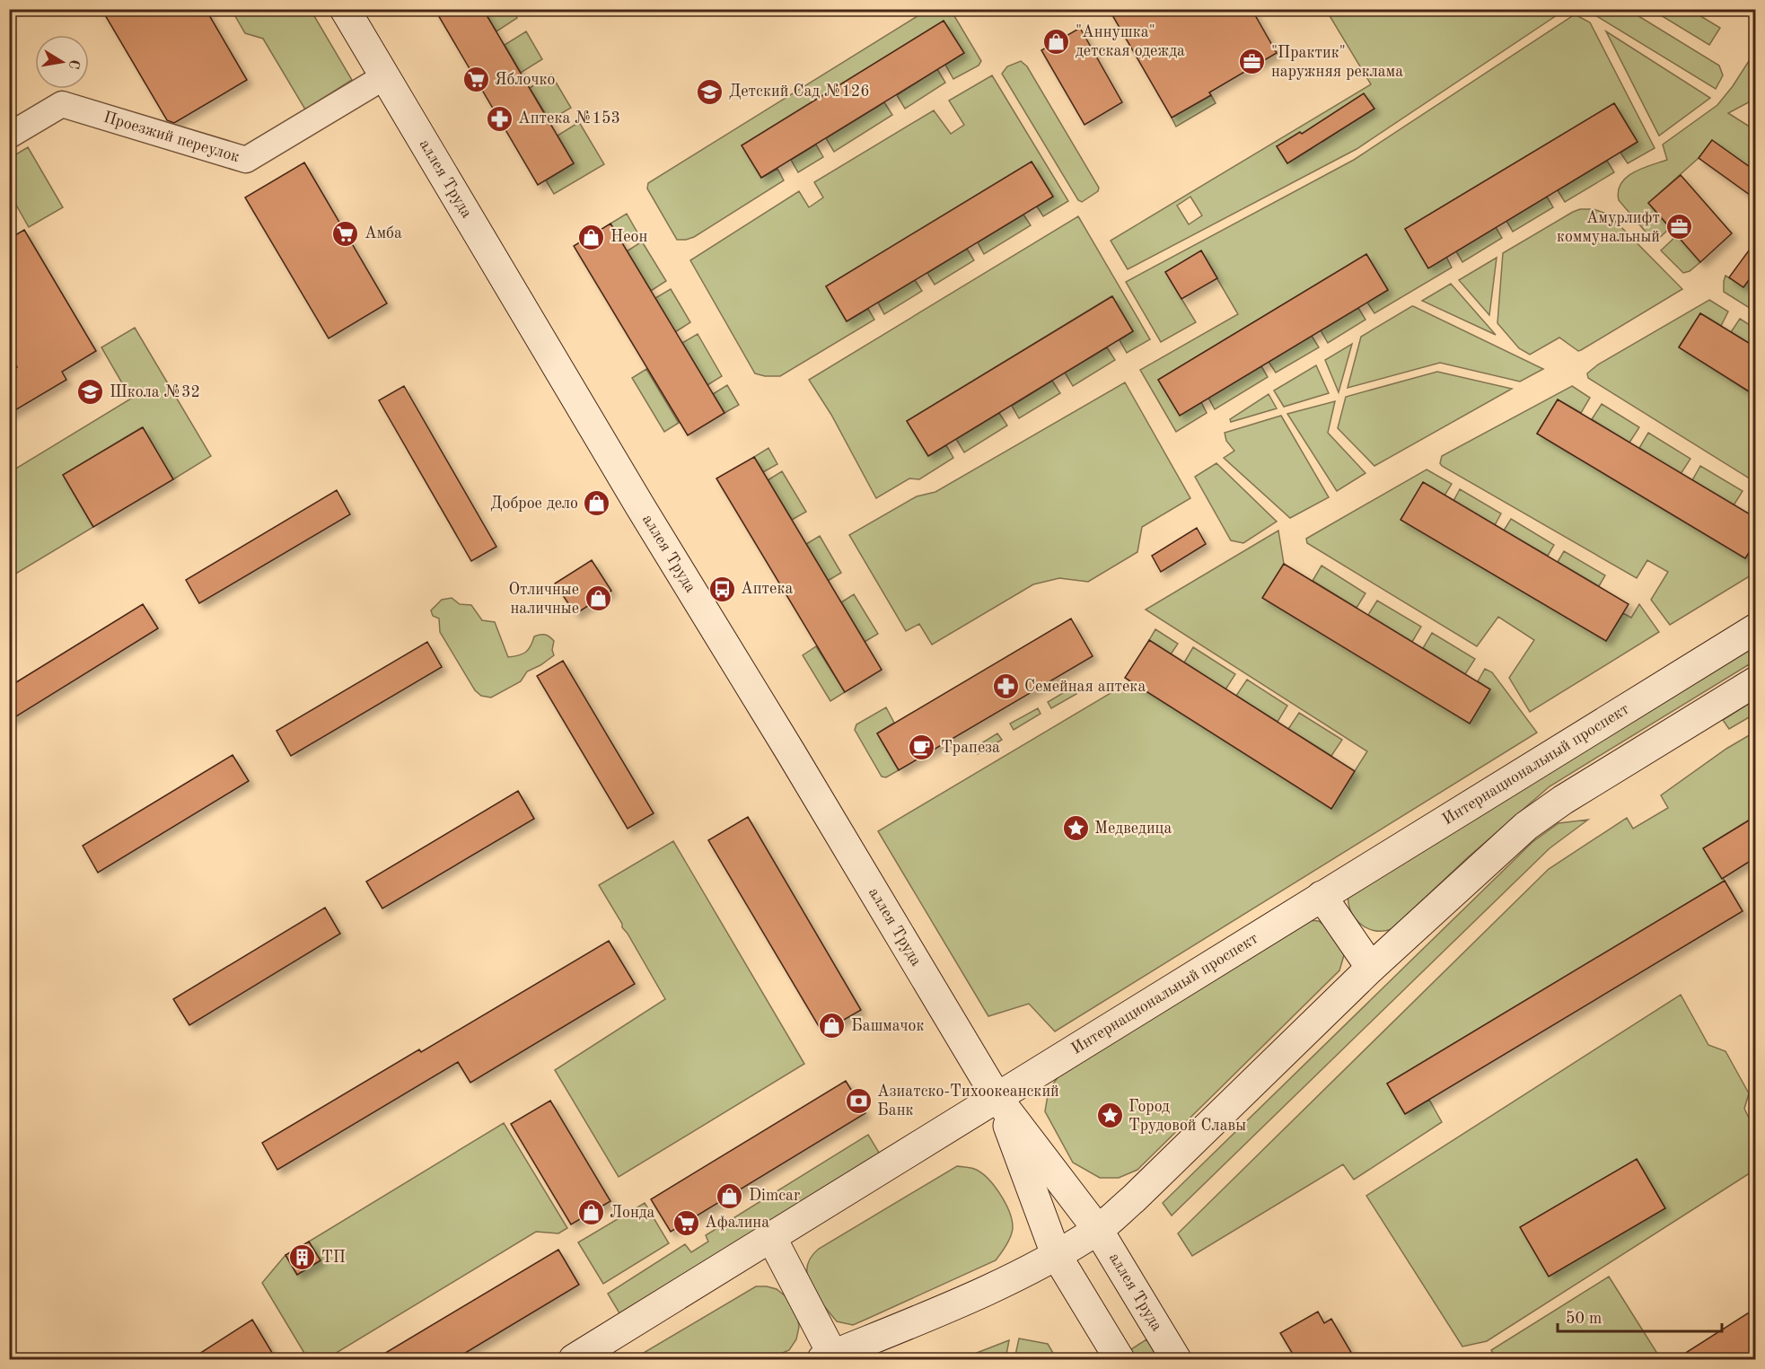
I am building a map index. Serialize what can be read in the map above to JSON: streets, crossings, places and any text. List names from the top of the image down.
{
  "streets": {
    "main road": ["аллея Труда", "Интернациональный проспект"],
    "street": ["Проезжий переулок"]
  },
  "crossings": [
    ["Проезжий переулок", "аллея Труда"],
    ["аллея Труда", "Интернациональный проспект"]
  ],
  "places": {
    "shop": [
      "\"Аннушка\" детская одежда",
      "Неон",
      "Доброе дело",
      "Отличные наличные",
      "Башмачок",
      "Dimcar",
      "Лонда"
    ],
    "office": ["\"Практик\" наружняя реклама", "Амурлифт коммунальный"],
    "supermarket": ["Яблочко", "Амба", "Афалина"],
    "school or university": ["Детский Сад №126", "Школа №32"],
    "pharmacy": ["Аптека №153", "Семейная аптека"],
    "bus stop": ["Аптека"],
    "cafe": ["Трапеза"],
    "place": ["Медведица", "Город Трудовой Славы"],
    "bank": ["Азиатско-Тихоокеанский Банк"],
    "building": ["ТП"]
  },
  "scale_bar": "50 m",
  "north": "right"
}
